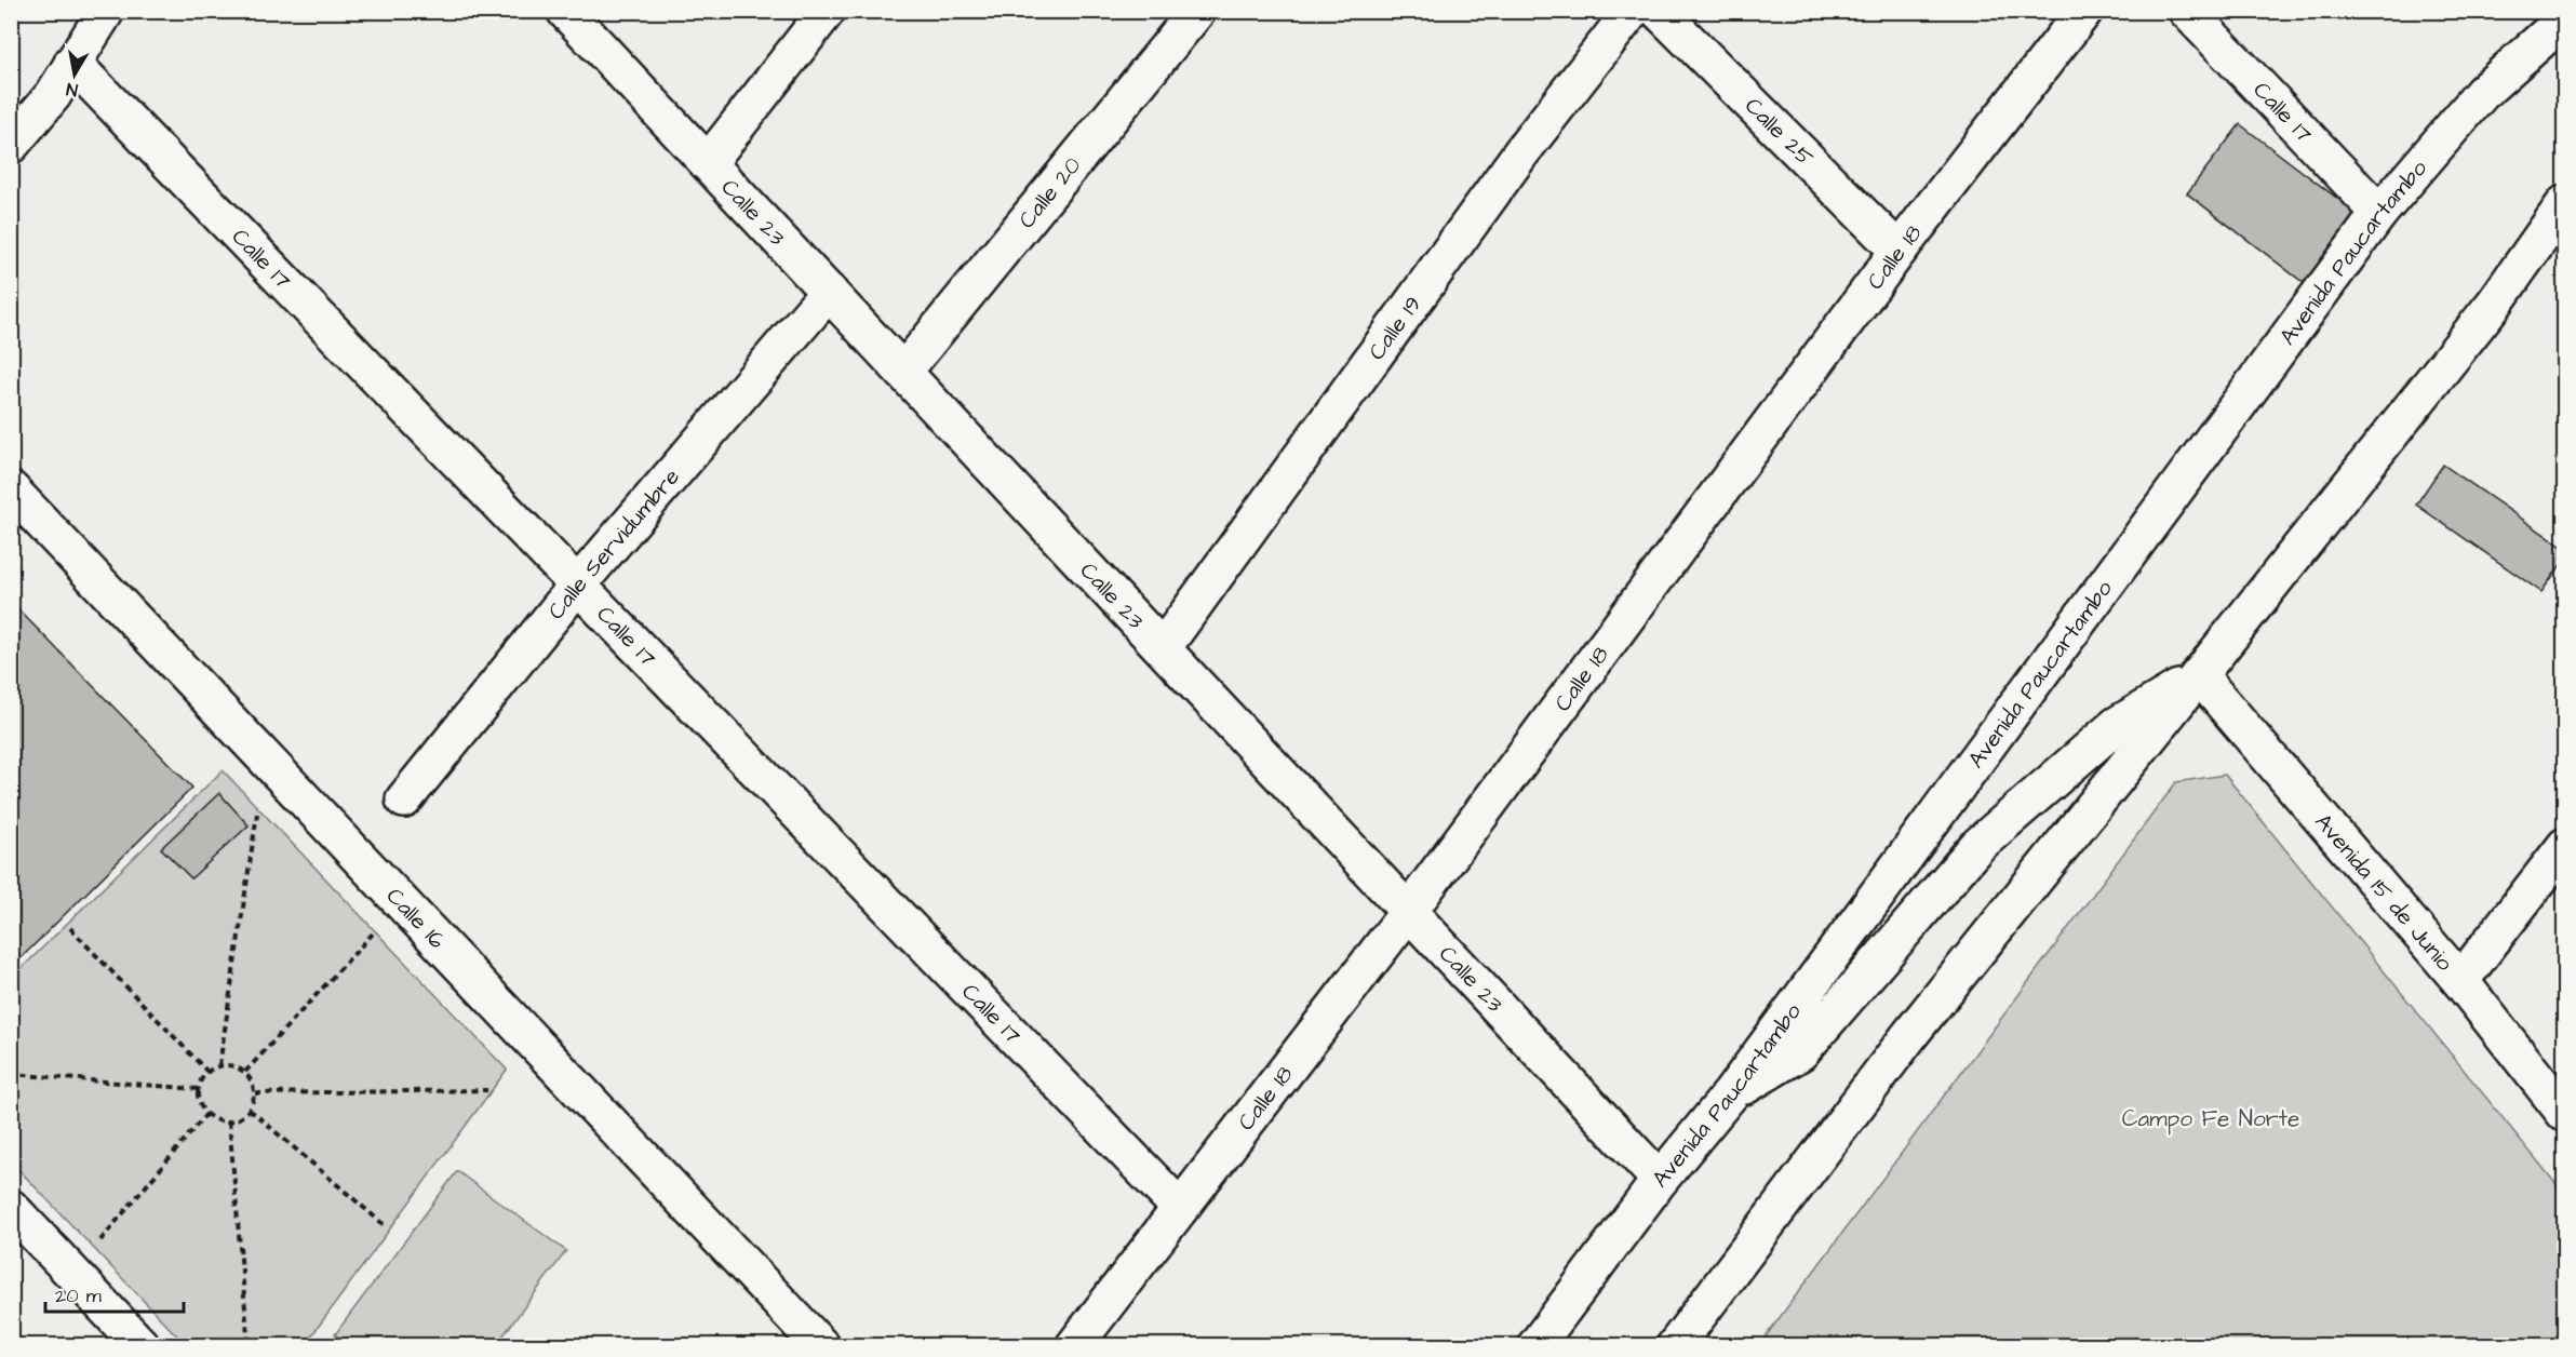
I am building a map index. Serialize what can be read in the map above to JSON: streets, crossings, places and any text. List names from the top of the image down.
{
  "streets": {
    "street": [
      "Calle 17",
      "Calle 25",
      "Calle 20",
      "Calle 23",
      "Avenida Paucartambo",
      "Calle 18",
      "Calle 19",
      "Calle Servidumbre",
      "Avenida 15 de Junio",
      "Calle 16"
    ]
  },
  "crossings": [
    ["Calle 17", "Avenida Paucartambo"],
    ["Calle 17", "Calle 18"],
    ["Calle 17", "Calle Servidumbre"],
    ["Calle 25", "Calle 18"],
    ["Calle 20", "Calle 23"],
    ["Calle 23", "Avenida Paucartambo"],
    ["Calle 23", "Calle 18"],
    ["Calle 23", "Calle 19"],
    ["Calle 23", "Calle Servidumbre"]
  ],
  "parks": ["Campo Fe Norte"],
  "scale_bar": "20 m",
  "north": "bottom"
}
